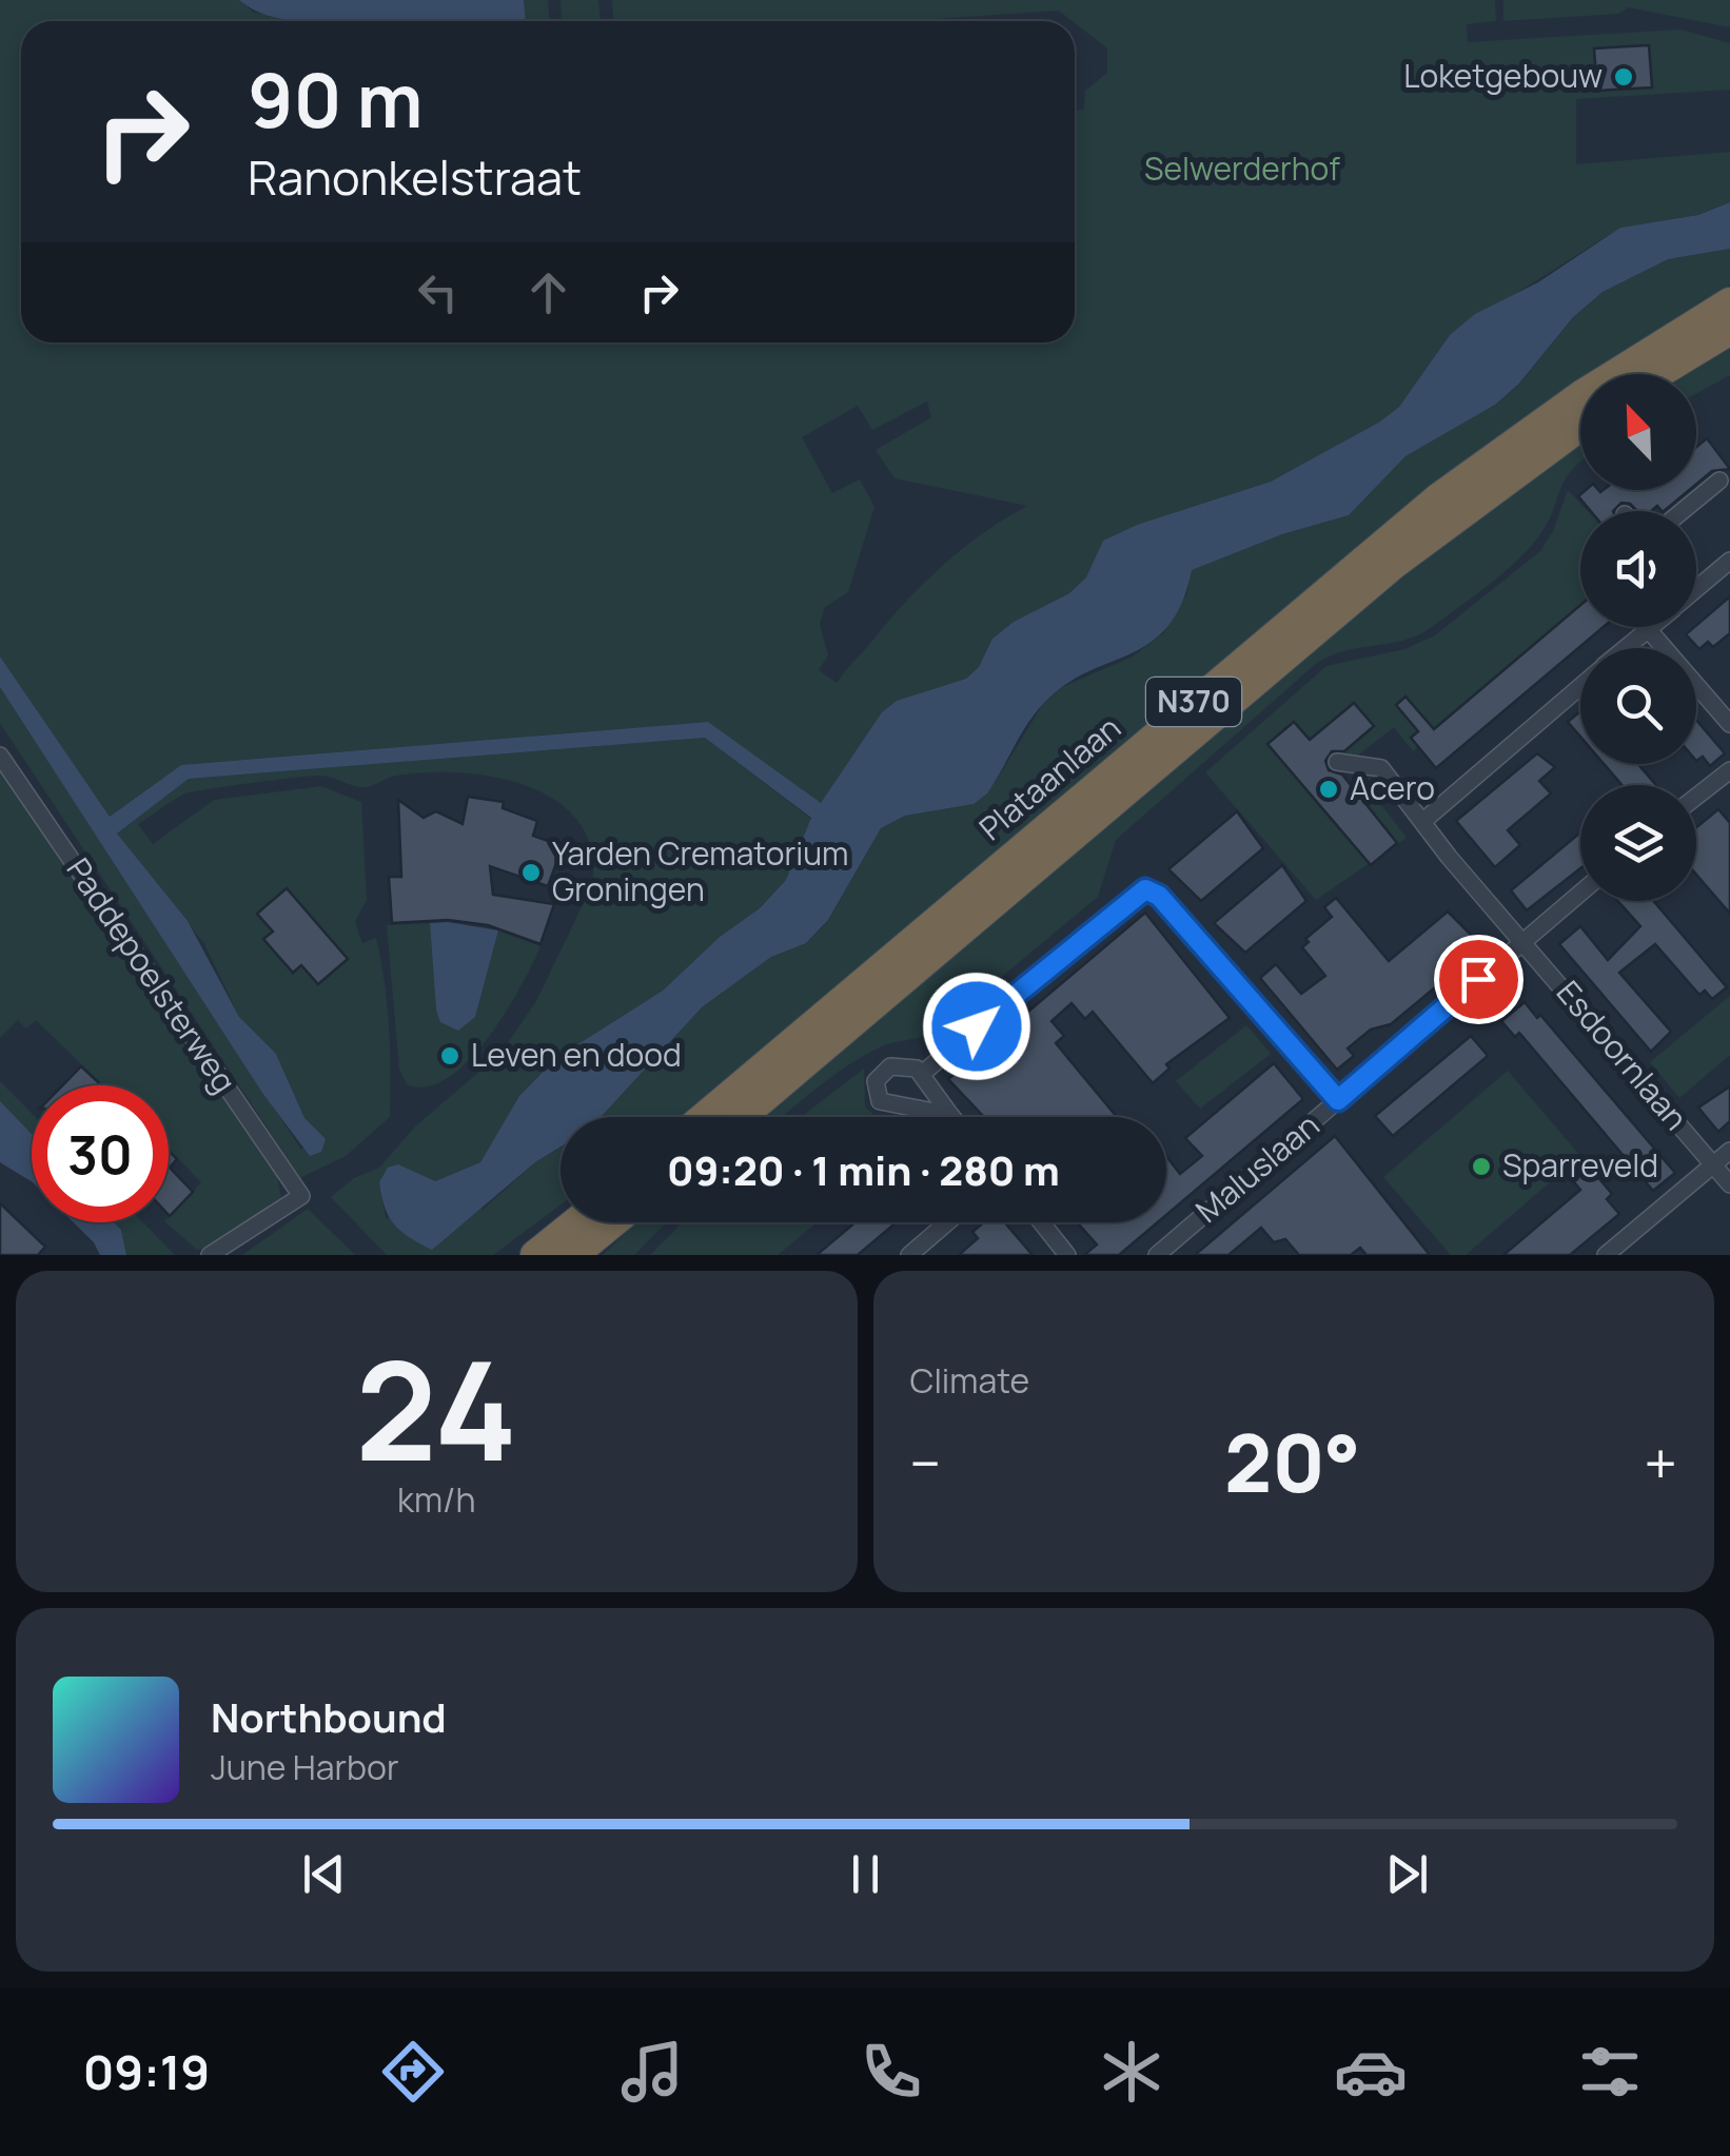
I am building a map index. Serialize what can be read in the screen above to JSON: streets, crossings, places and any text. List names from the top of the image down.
{
  "streets": {
    "highway": ["N370", "Plataanlaan"],
    "street": ["Paddepoelsterweg", "Esdoornlaan", "Maluslaan"]
  },
  "crossings": [
    ["Esdoornlaan", "Maluslaan"]
  ],
  "parks": ["Selwerderhof"],
  "places": [
    "Loketgebouw",
    "Acero",
    "Yarden Crematorium Groningen",
    "Leven en dood",
    "Sparreveld"
  ],
  "north": "top left",
  "page": {
    "turn": ["90 m", "Ranonkelstraat"],
    "limit": "30",
    "trip": "09:20 · 1 min · 280 m",
    "tile": [
      ["24", "km/h"],
      "Climate"
    ],
    "heat": ["−", "20°", "+"],
    "song": ["Northbound", "June Harbor"],
    "tabs": "09:19"
  }
}
